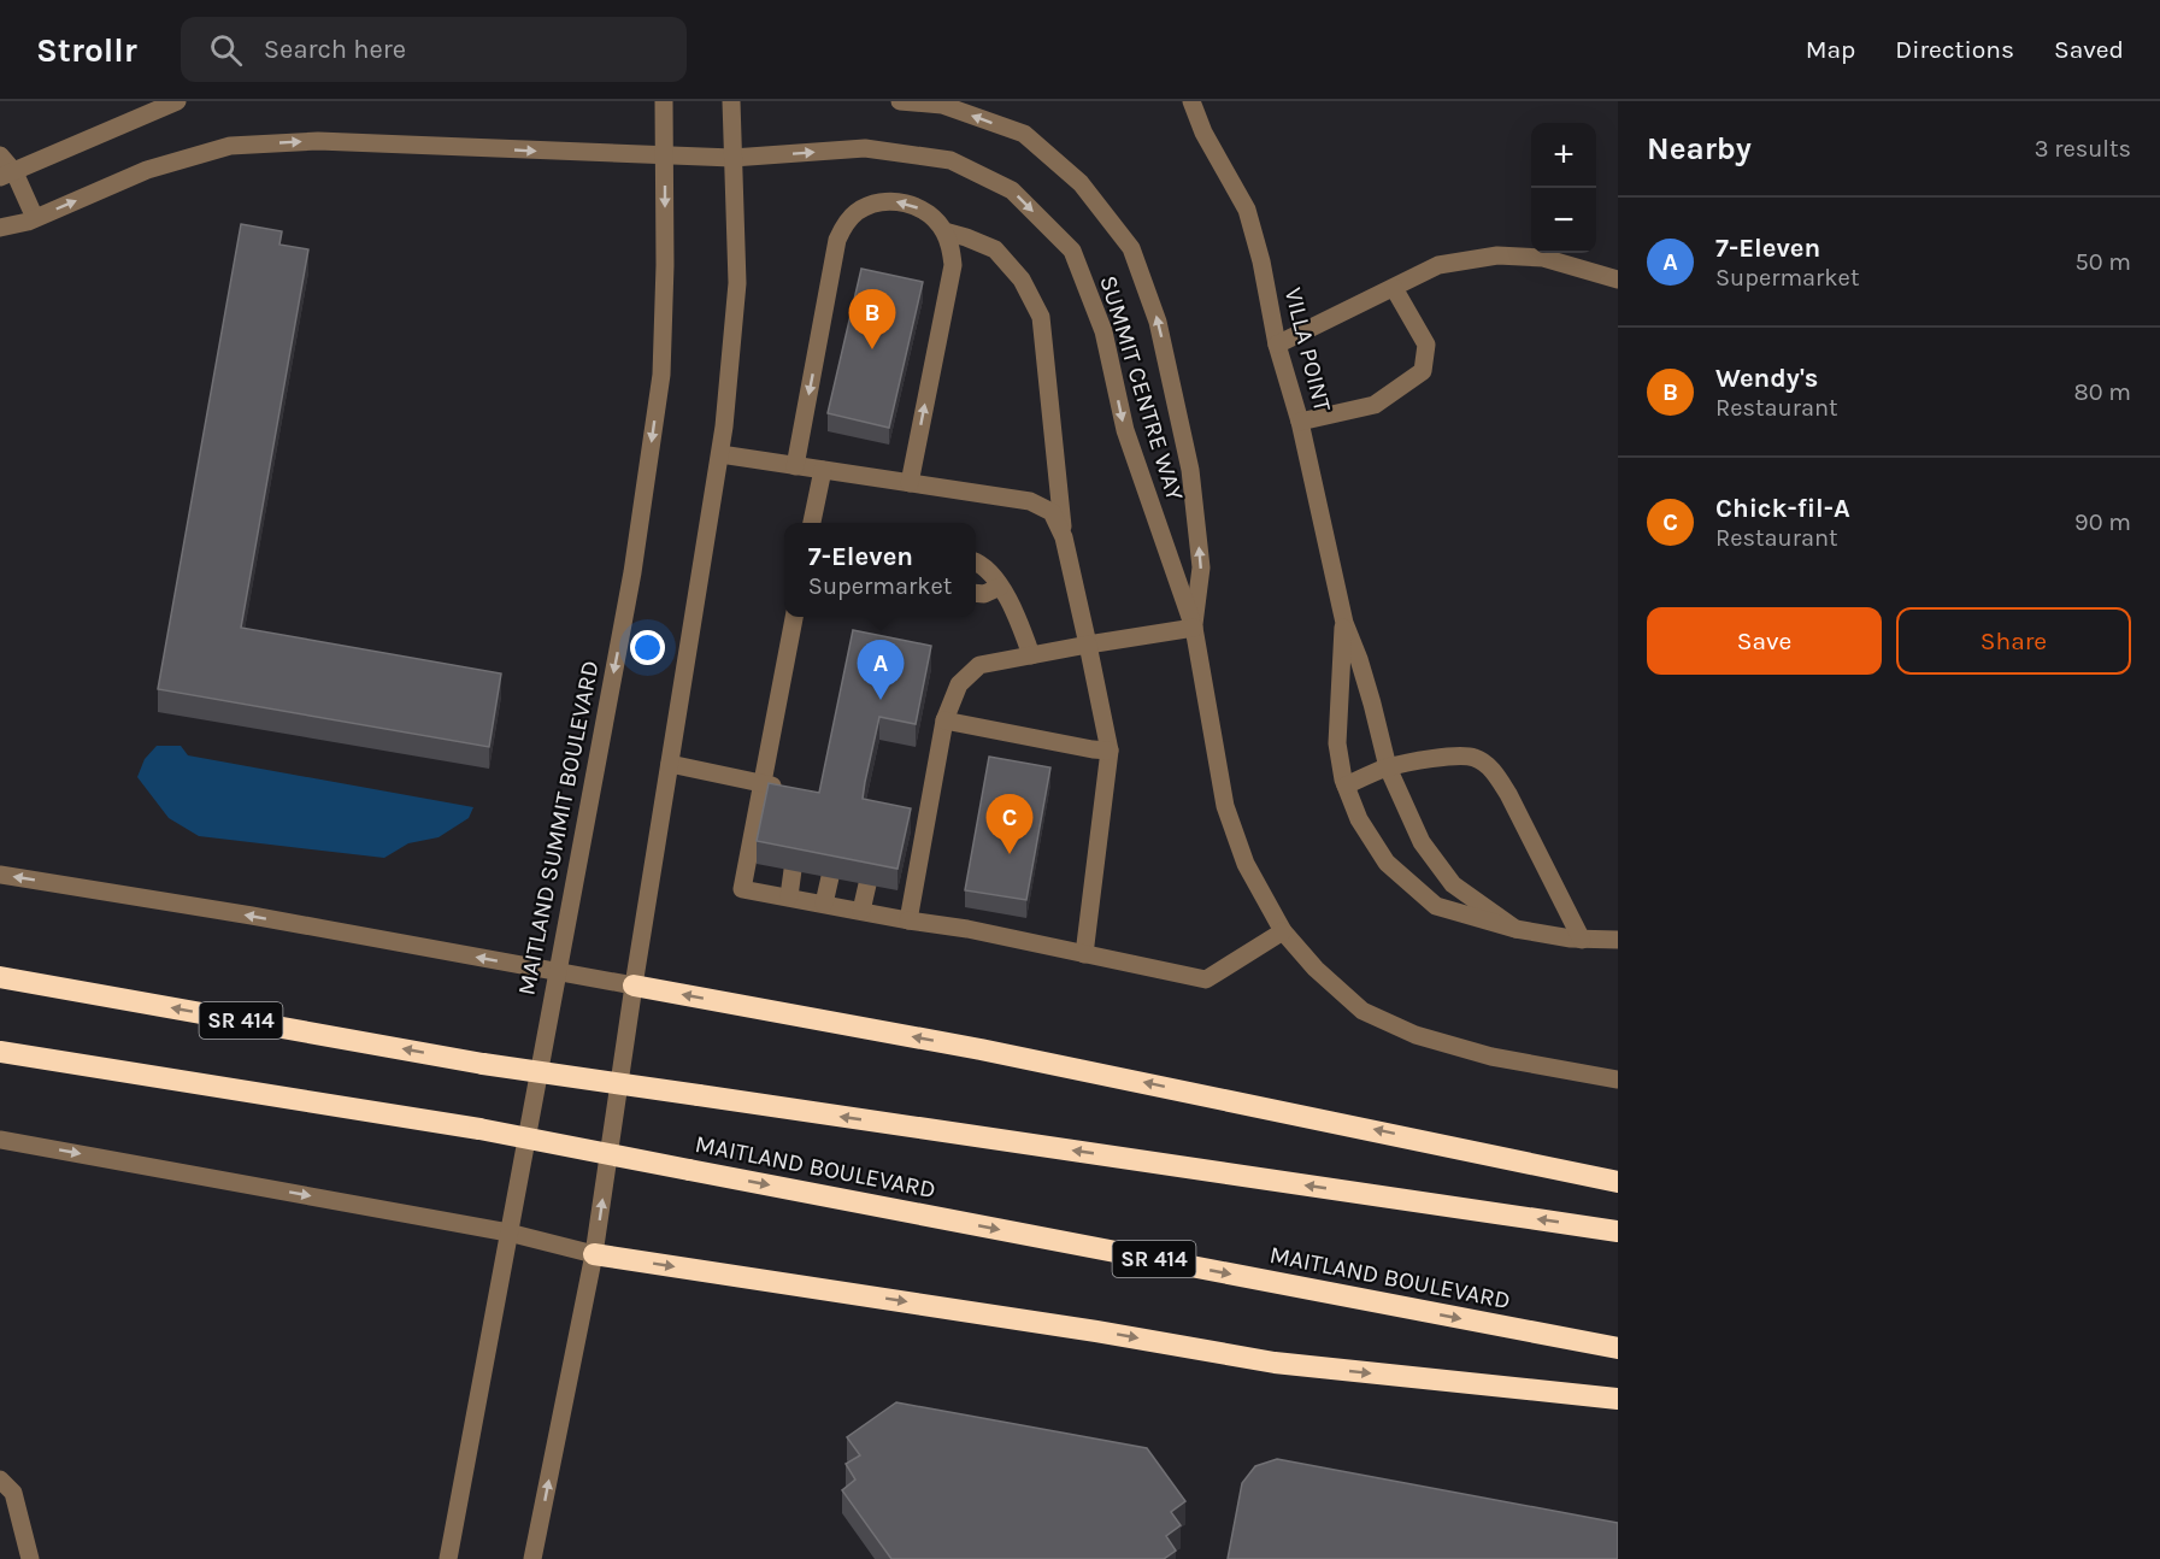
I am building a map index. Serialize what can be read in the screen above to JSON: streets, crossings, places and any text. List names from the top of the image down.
{
  "streets": {
    "highway": ["SR 414", "MAITLAND BOULEVARD"],
    "street": ["VILLA POINT", "SUMMIT CENTRE WAY", "MAITLAND SUMMIT BOULEVARD"]
  },
  "crossings": [
    ["SUMMIT CENTRE WAY", "MAITLAND SUMMIT BOULEVARD"]
  ],
  "page": {
    "header": "Strollr",
    "search": "Search here",
    "nav": ["Map", "Directions", "Saved"],
    "heading": ["Nearby", "3 results"],
    "map_buttons": ["+", "−"],
    "list": [
      {
        "mark": "A",
        "name": "7-Eleven",
        "note": "Supermarket",
        "value": "50 m"
      },
      {
        "mark": "B",
        "name": "Wendy's",
        "note": "Restaurant",
        "value": "80 m"
      },
      {
        "mark": "C",
        "name": "Chick-fil-A",
        "note": "Restaurant",
        "value": "90 m"
      }
    ],
    "pins": ["B", "A", "C"],
    "popup": ["7-Eleven", "Supermarket"],
    "buttons": ["Save", "Share"]
  }
}
